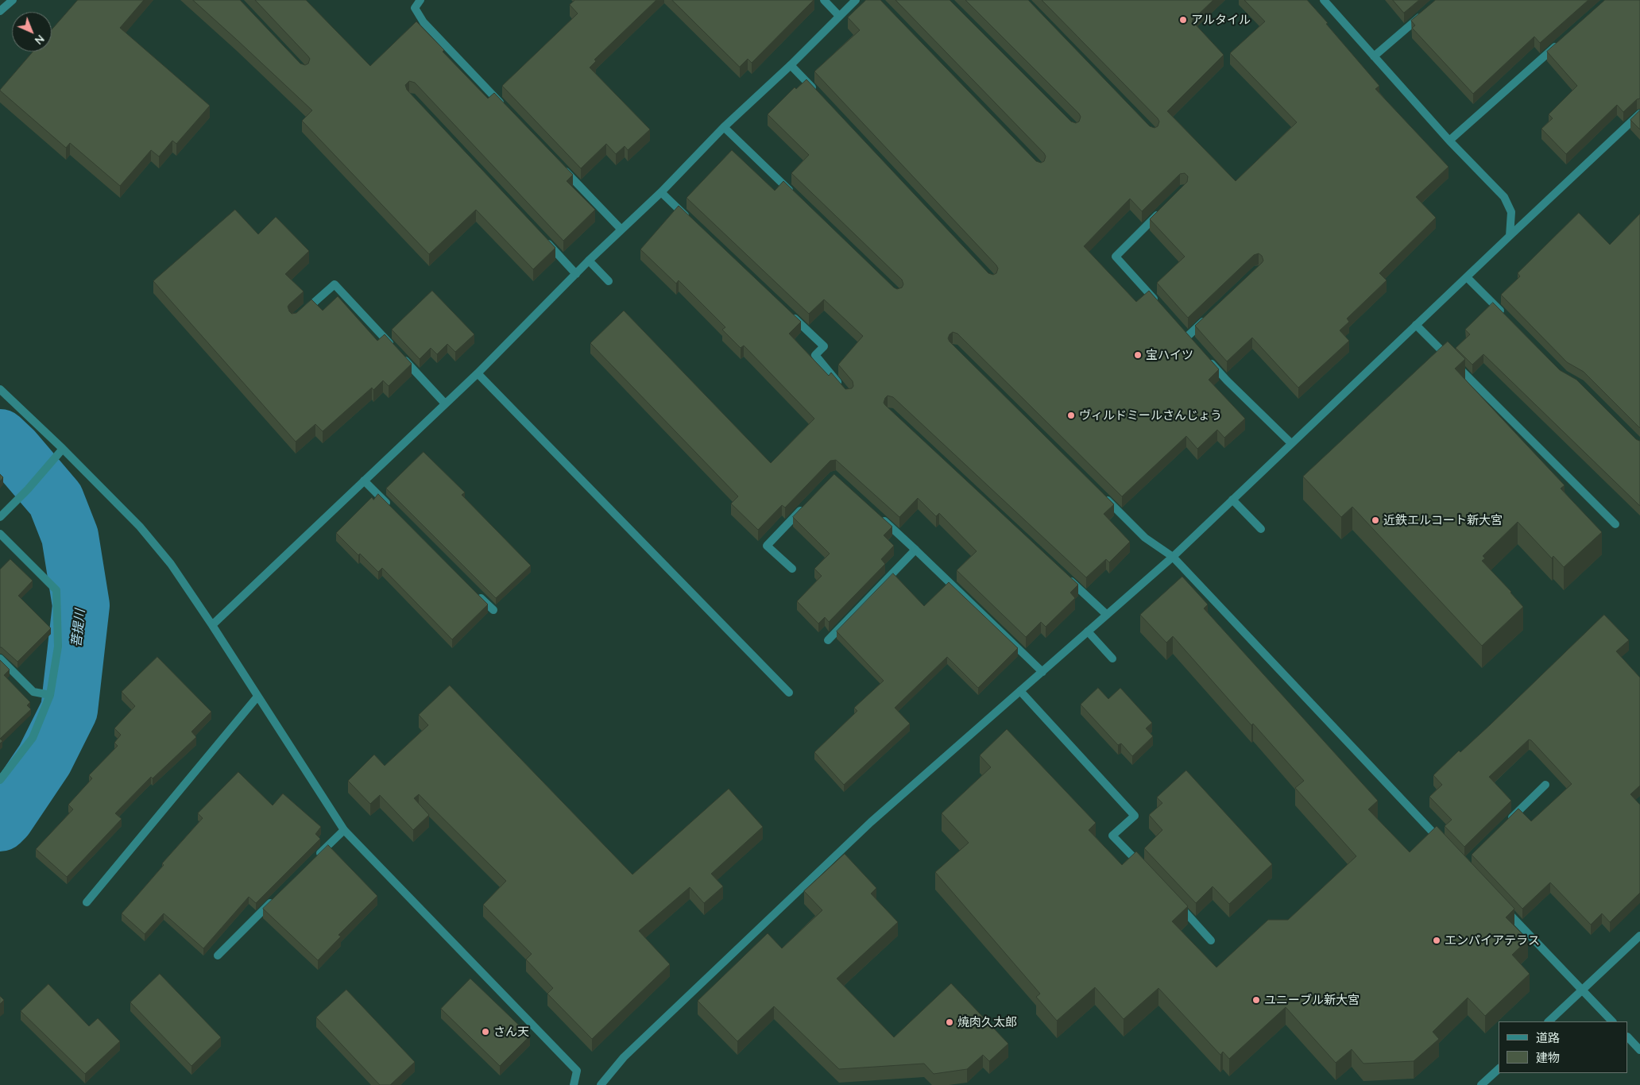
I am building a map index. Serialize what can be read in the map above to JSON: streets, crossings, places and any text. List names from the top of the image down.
{
  "water": ["菩提川"],
  "places": [
    "アルタイル",
    "宝ハイツ",
    "ヴィルドミールさんじょう",
    "近鉄エルコート新大宮",
    "エンパイアテラス",
    "ユニーブル新大宮",
    "焼肉久太郎",
    "さん天"
  ],
  "legend": ["道路", "建物"],
  "north": "bottom right"
}
